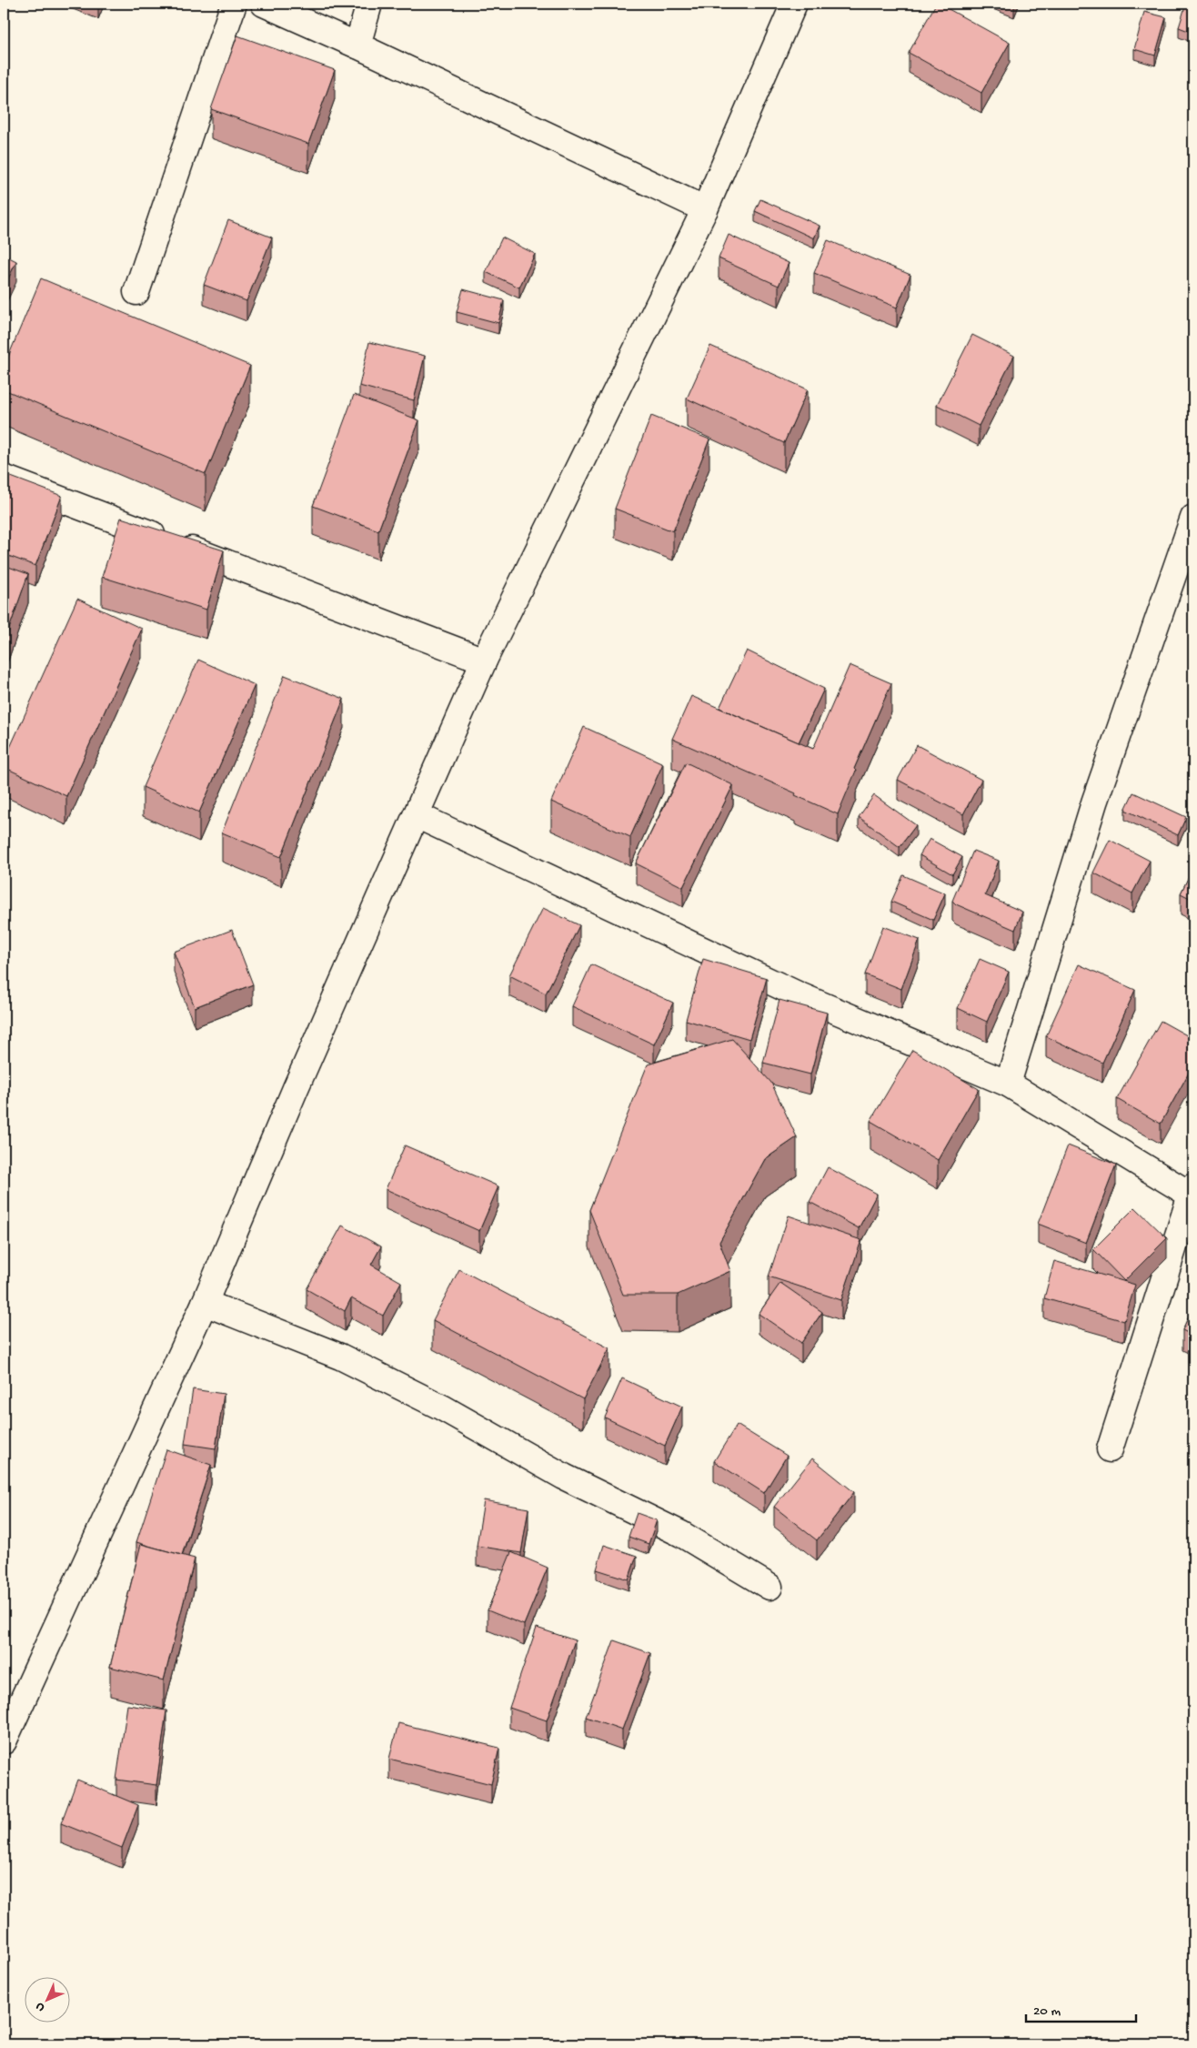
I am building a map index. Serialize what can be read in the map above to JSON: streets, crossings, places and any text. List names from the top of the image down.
{
  "scale_bar": "20 m",
  "north": "bottom left"
}
